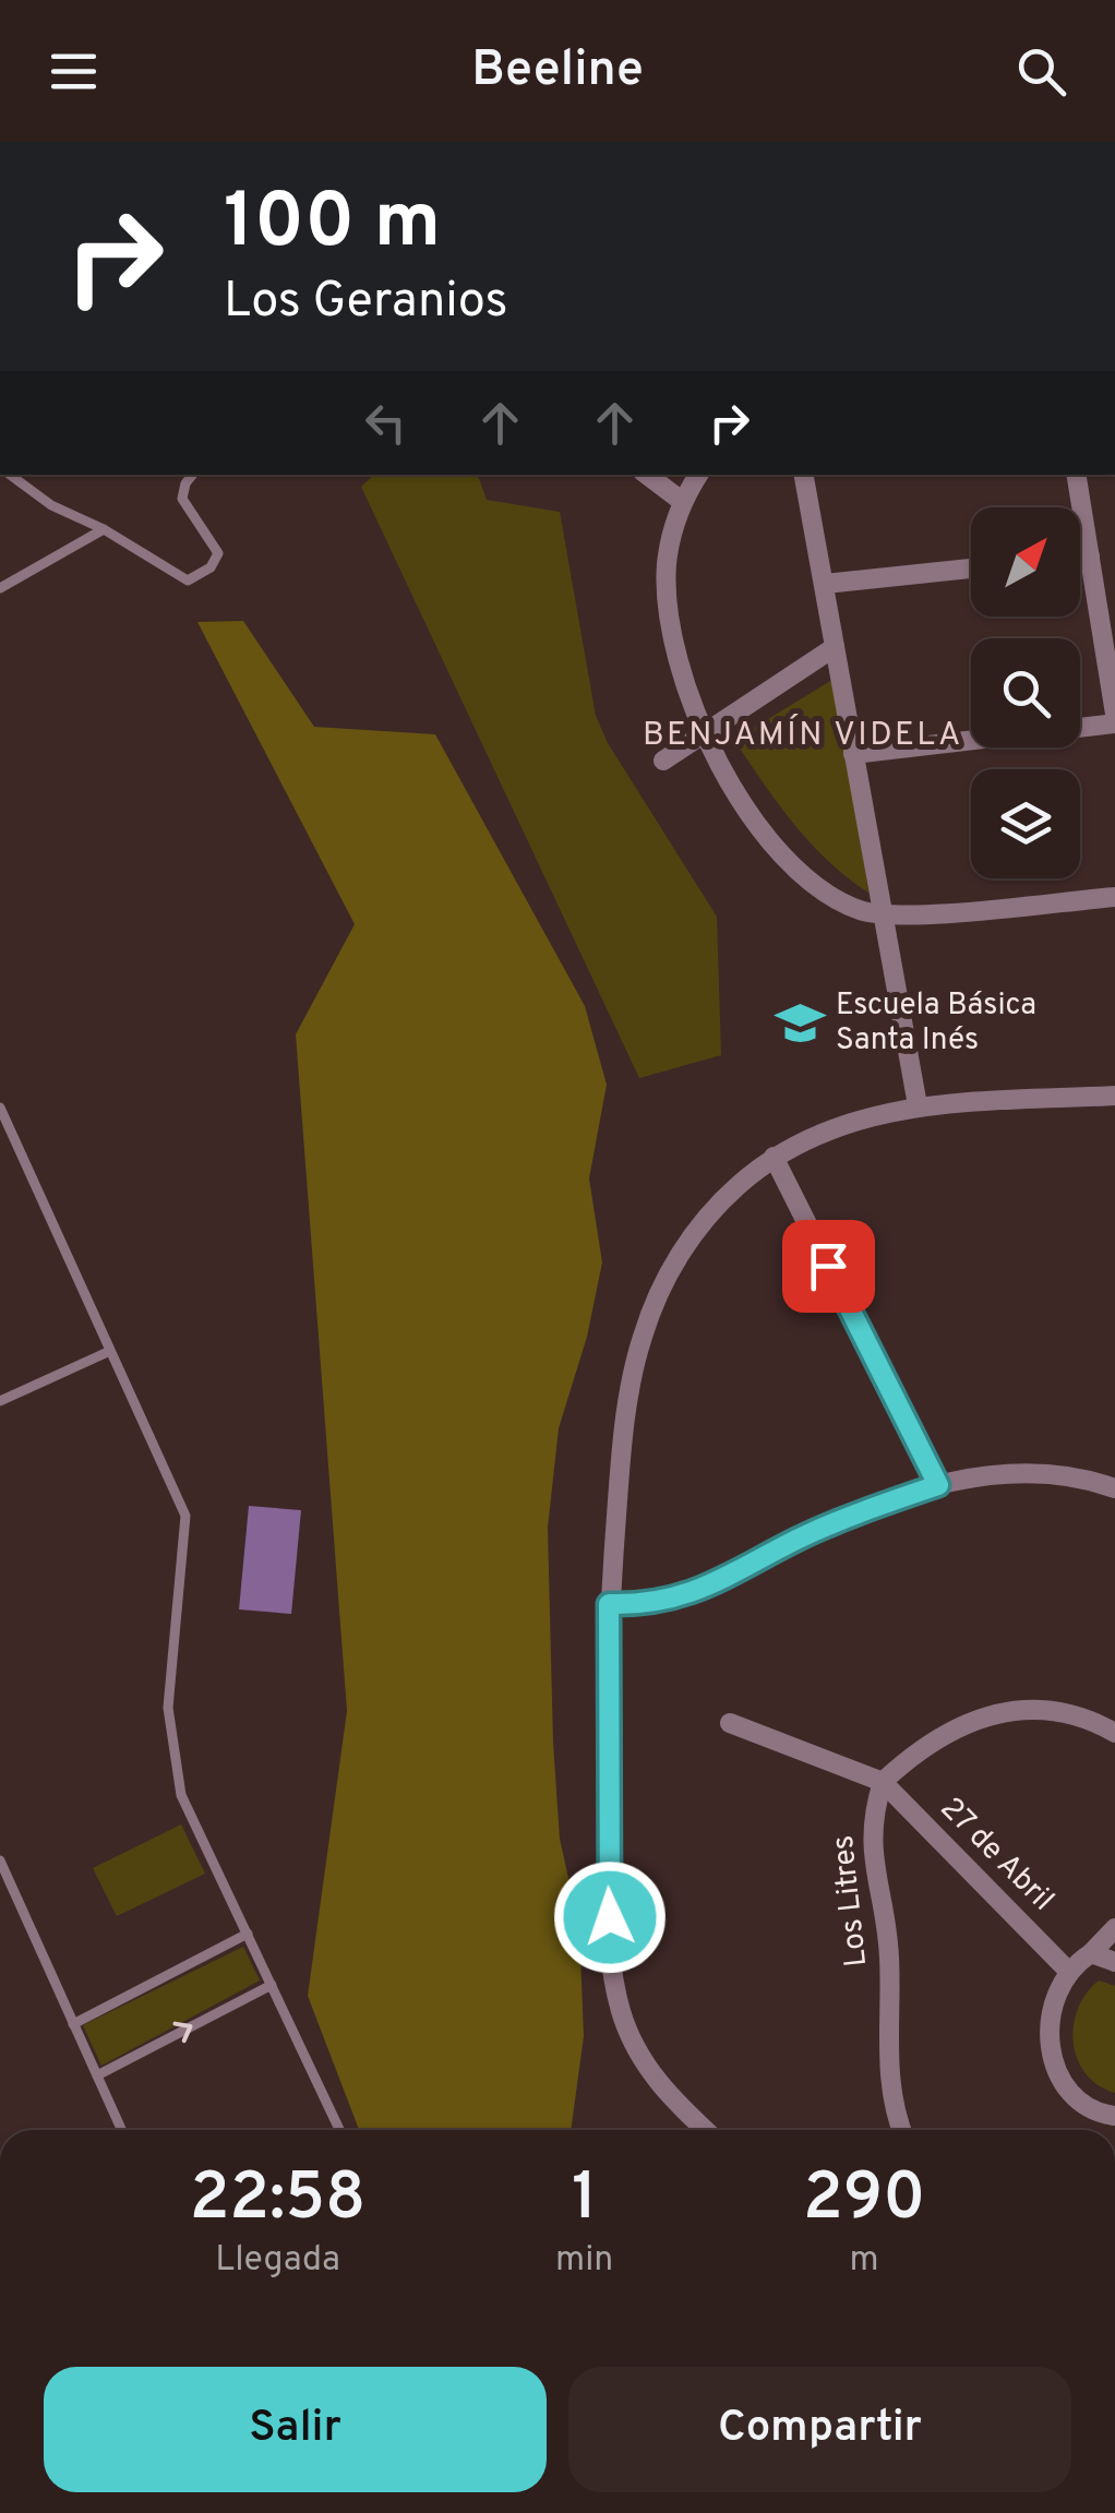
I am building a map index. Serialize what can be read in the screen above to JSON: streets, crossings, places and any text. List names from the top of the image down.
{
  "streets": {
    "street": ["27 de Abril", "Los Litres"]
  },
  "crossings": [
    ["27 de Abril", "Los Litres"]
  ],
  "districts": ["BENJAMÍN VIDELA"],
  "places": {
    "school or university": ["Escuela Básica Santa Inés"]
  },
  "north": "top right",
  "page": {
    "header": "Beeline",
    "turn": ["100 m", "Los Geranios"],
    "eta": [
      "22:58",
      "Llegada",
      "1",
      "min",
      "290",
      "m"
    ],
    "buttons": ["Salir", "Compartir"]
  }
}
